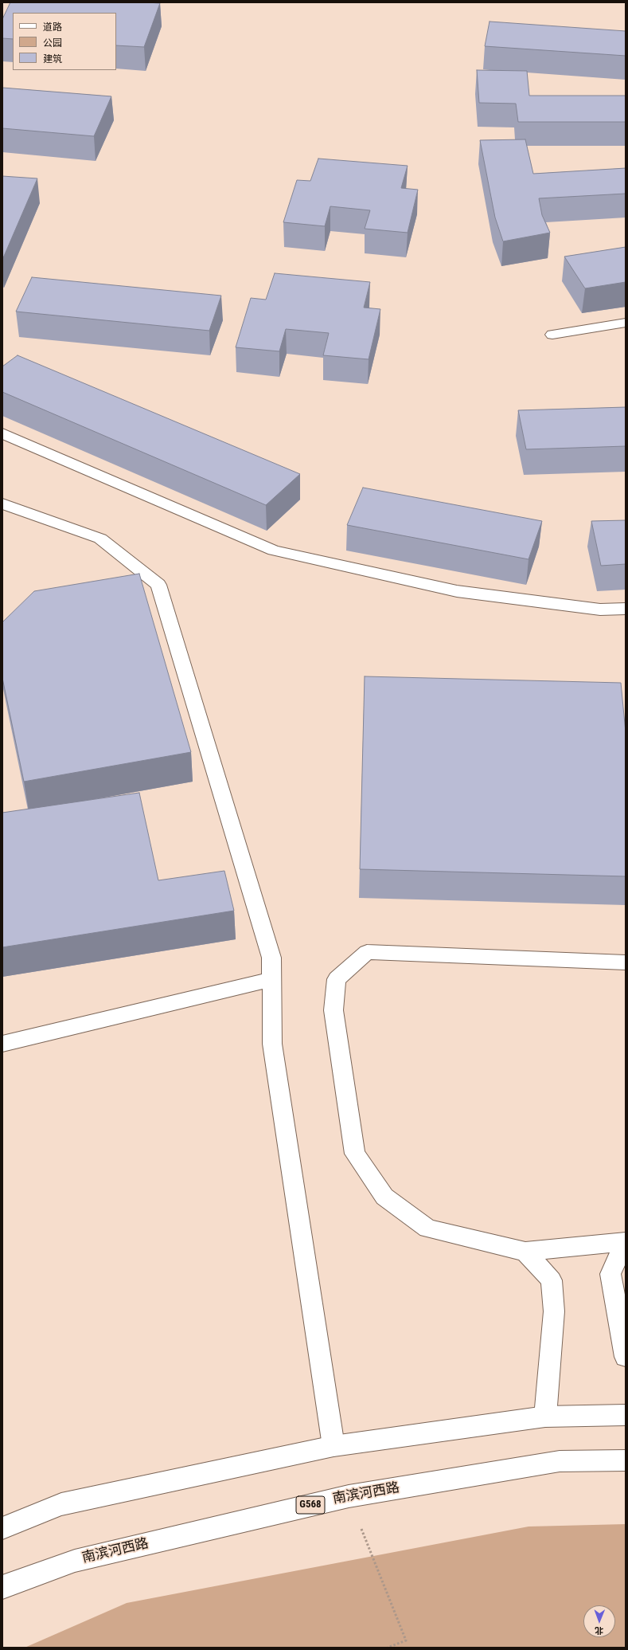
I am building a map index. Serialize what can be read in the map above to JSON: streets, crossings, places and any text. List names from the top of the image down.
{
  "streets": {
    "main road": ["南滨河西路", "G568"]
  },
  "legend": ["道路", "公园", "建筑"],
  "north": "bottom"
}
